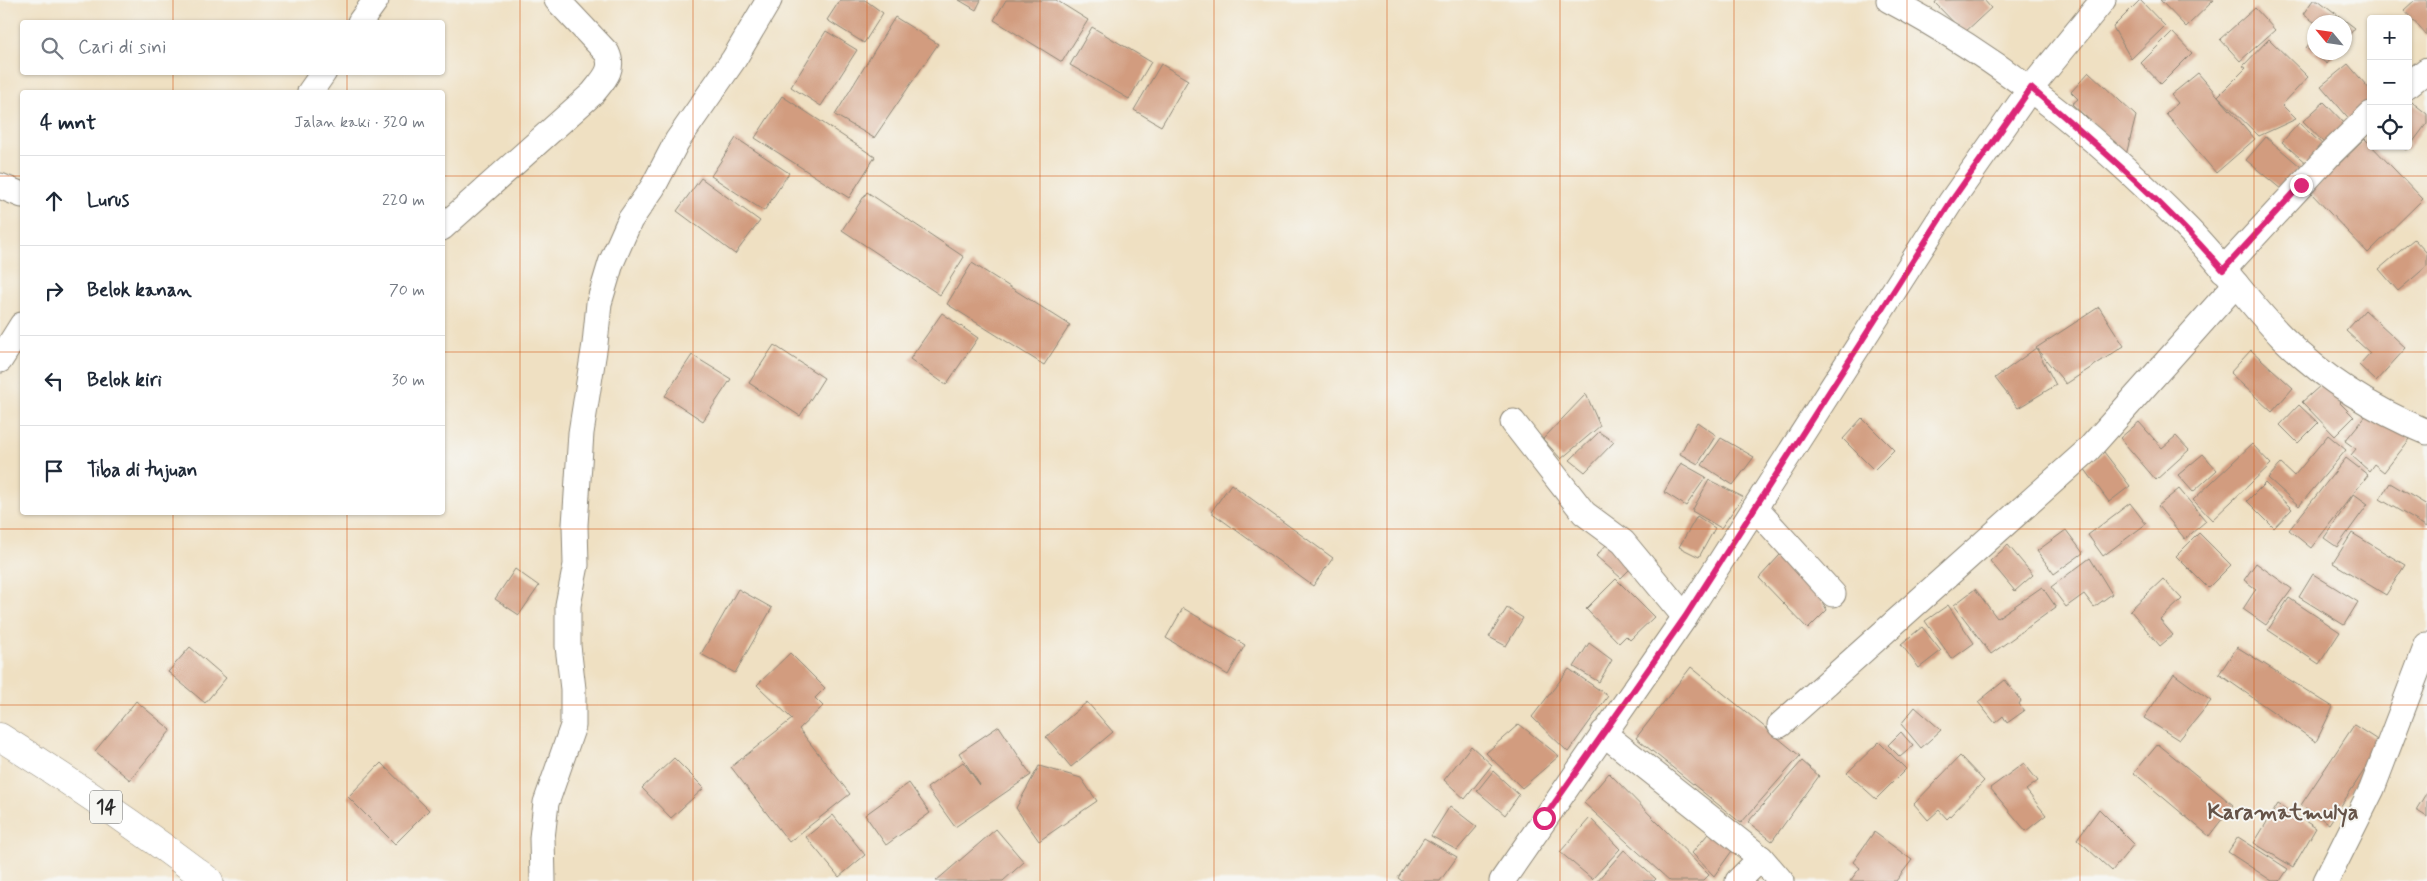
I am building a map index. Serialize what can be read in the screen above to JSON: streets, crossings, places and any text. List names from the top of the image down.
{
  "streets": {
    "highway": ["14"]
  },
  "districts": ["Karamatmulya"],
  "north": "top left",
  "page": {
    "map_buttons": ["+", "−"],
    "search": "Cari di sini",
    "heading": ["4 mnt", "Jalan kaki · 320 m"],
    "list": [
      ["Lurus", "220 m"],
      ["Belok kanan", "70 m"],
      ["Belok kiri", "30 m"],
      "Tiba di tujuan"
    ]
  }
}
